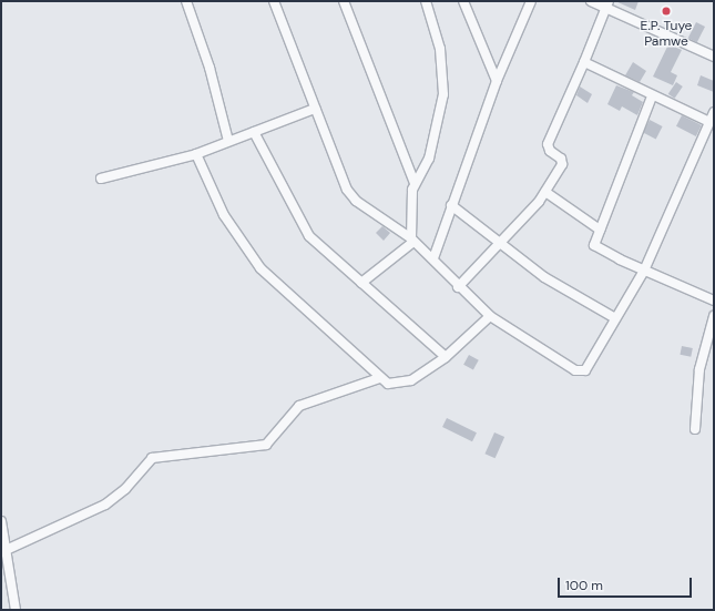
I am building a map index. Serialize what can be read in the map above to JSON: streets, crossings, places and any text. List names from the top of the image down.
{
  "places": ["E.P. Tuye Pamwe"],
  "scale_bar": "100 m"
}
